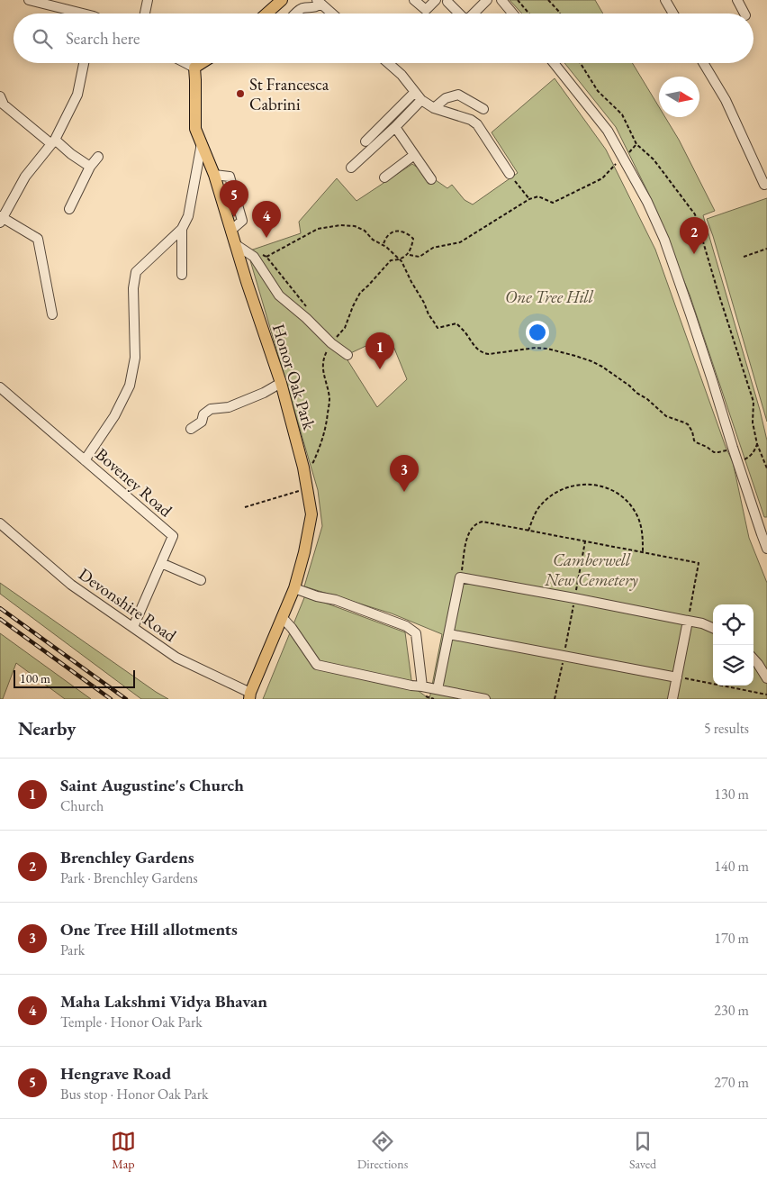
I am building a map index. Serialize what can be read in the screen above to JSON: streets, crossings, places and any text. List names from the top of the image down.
{
  "streets": {
    "main road": ["Honor Oak Park"],
    "street": ["Boveney Road", "Devonshire Road"]
  },
  "crossings": [
    ["Honor Oak Park", "Devonshire Road"],
    ["Boveney Road", "Devonshire Road"]
  ],
  "parks": ["One Tree Hill", "Camberwell New Cemetery"],
  "places": ["St Francesca Cabrini"],
  "scale_bar": "100 m",
  "north": "right",
  "page": {
    "search": "Search here",
    "pins": [
      "5",
      "4",
      "2",
      "1",
      "3"
    ],
    "scale": "100 m",
    "heading": ["Nearby", "5 results"],
    "list": [
      {
        "mark": "1",
        "name": "Saint Augustine's Church",
        "note": "Church",
        "value": "130 m"
      },
      {
        "mark": "2",
        "name": "Brenchley Gardens",
        "note": "Park · Brenchley Gardens",
        "value": "140 m"
      },
      {
        "mark": "3",
        "name": "One Tree Hill allotments",
        "note": "Park",
        "value": "170 m"
      },
      {
        "mark": "4",
        "name": "Maha Lakshmi Vidya Bhavan",
        "note": "Temple · Honor Oak Park",
        "value": "230 m"
      },
      {
        "mark": "5",
        "name": "Hengrave Road",
        "note": "Bus stop · Honor Oak Park",
        "value": "270 m"
      }
    ],
    "nav": ["Map", "Directions", "Saved"]
  }
}
